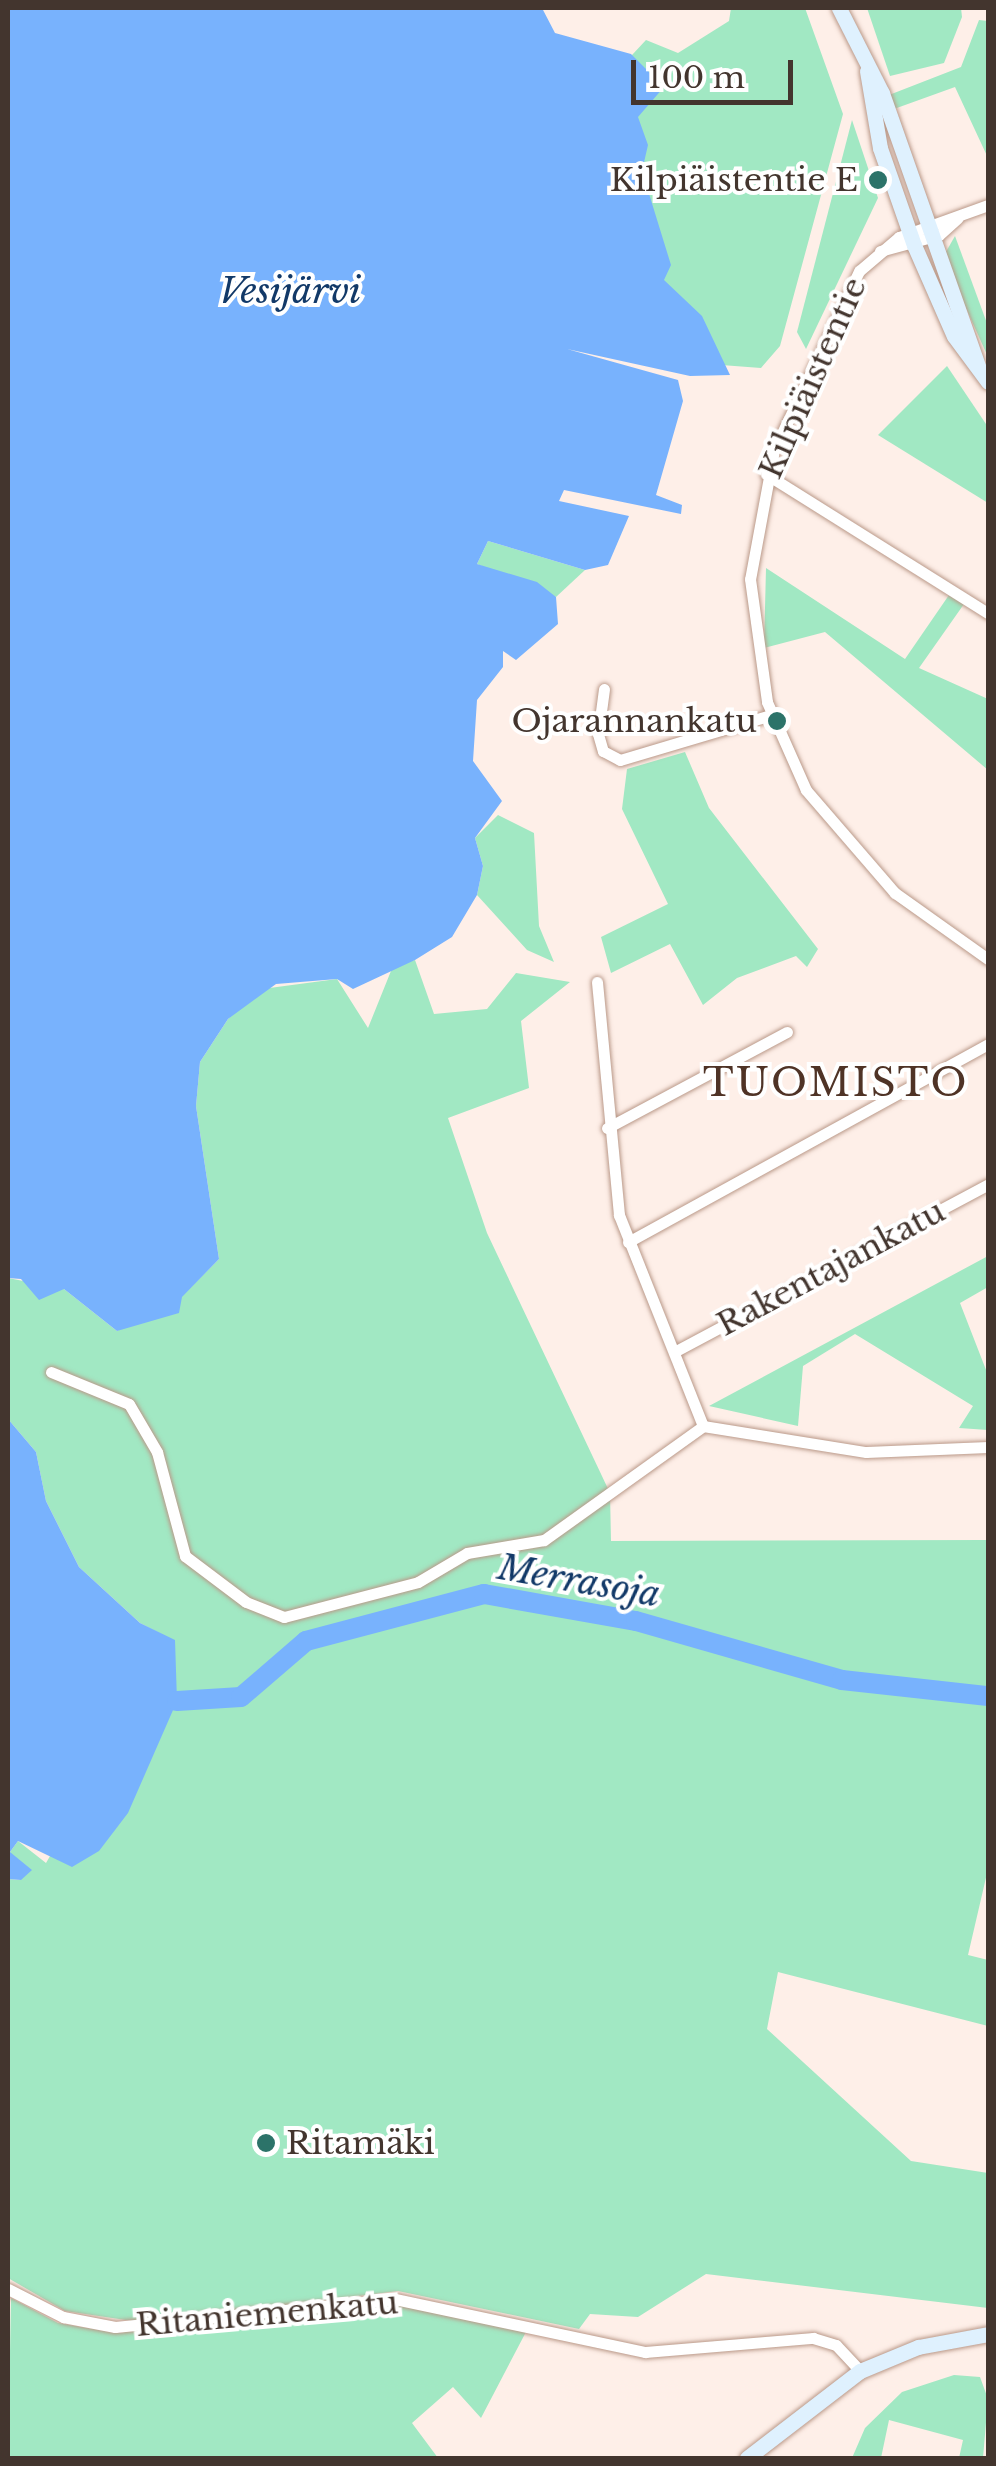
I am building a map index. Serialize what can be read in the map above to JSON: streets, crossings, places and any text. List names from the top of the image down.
{
  "streets": {
    "street": ["Kilpiäistentie", "Rakentajankatu", "Ritaniemenkatu"]
  },
  "districts": ["TUOMISTO"],
  "water": ["Vesijärvi", "Merrasoja"],
  "places": ["Kilpiäistentie E", "Ojarannankatu", "Ritamäki"],
  "scale_bar": "100 m"
}
